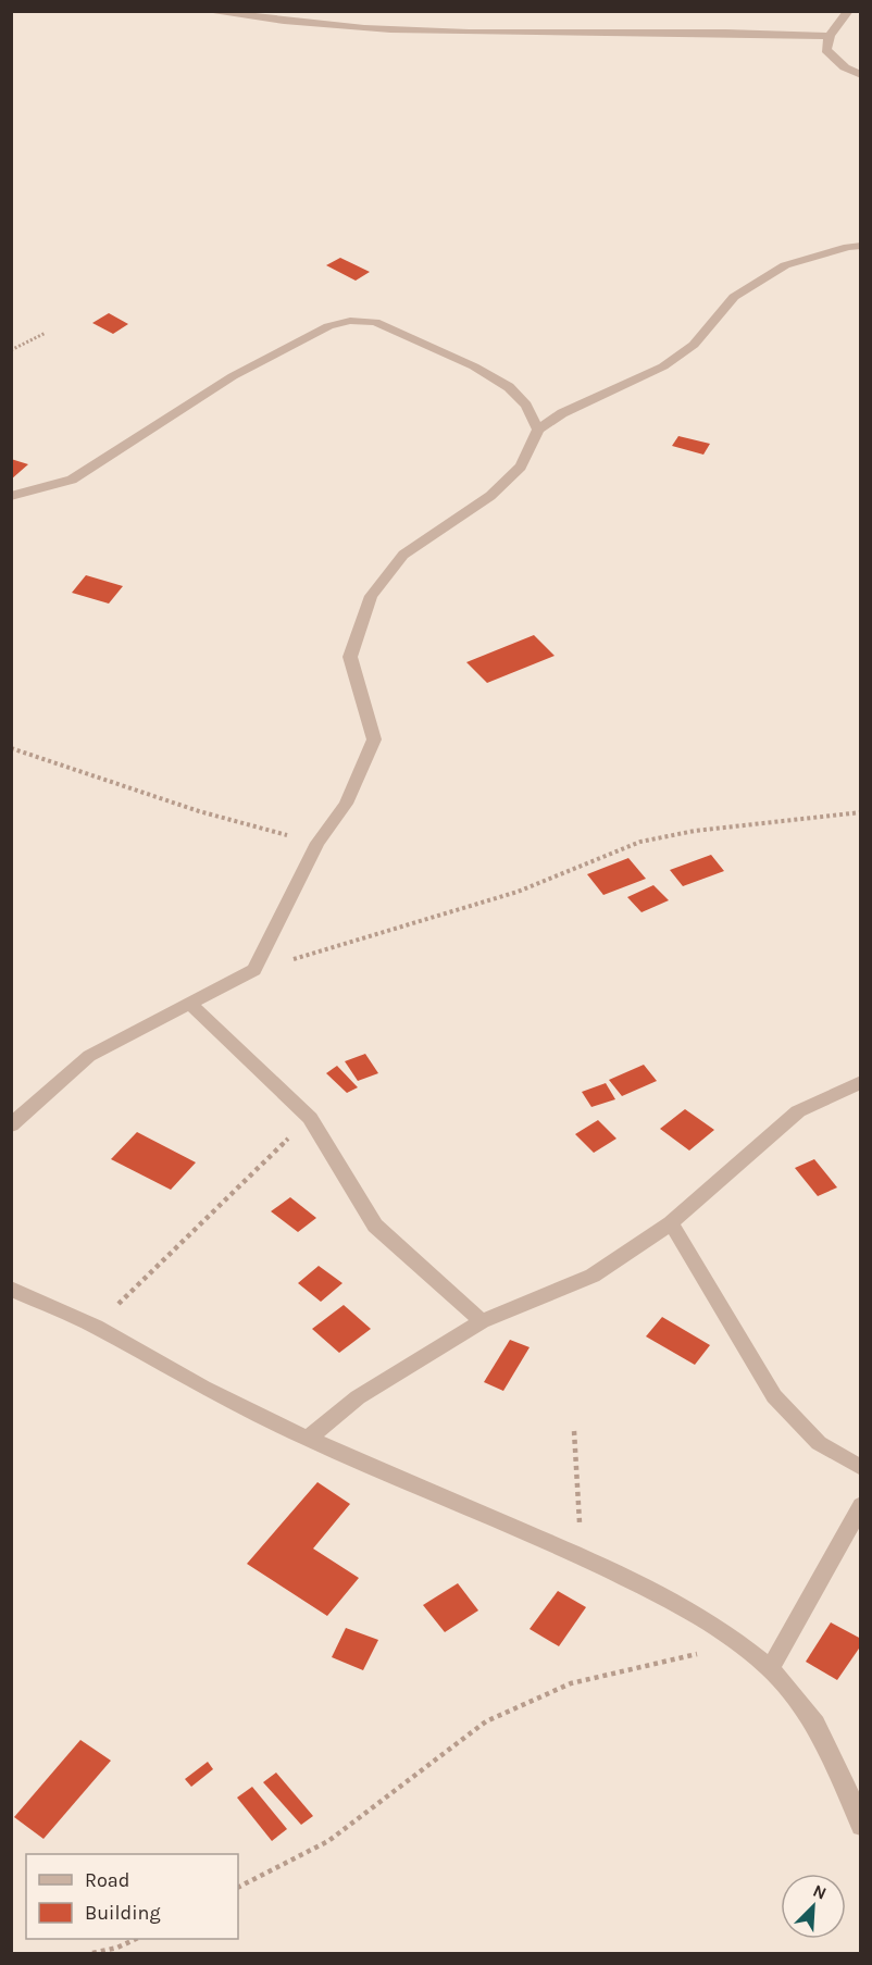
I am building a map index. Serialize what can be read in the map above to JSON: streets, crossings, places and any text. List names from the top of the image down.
{
  "legend": ["Road", "Building"],
  "north": "top right"
}
